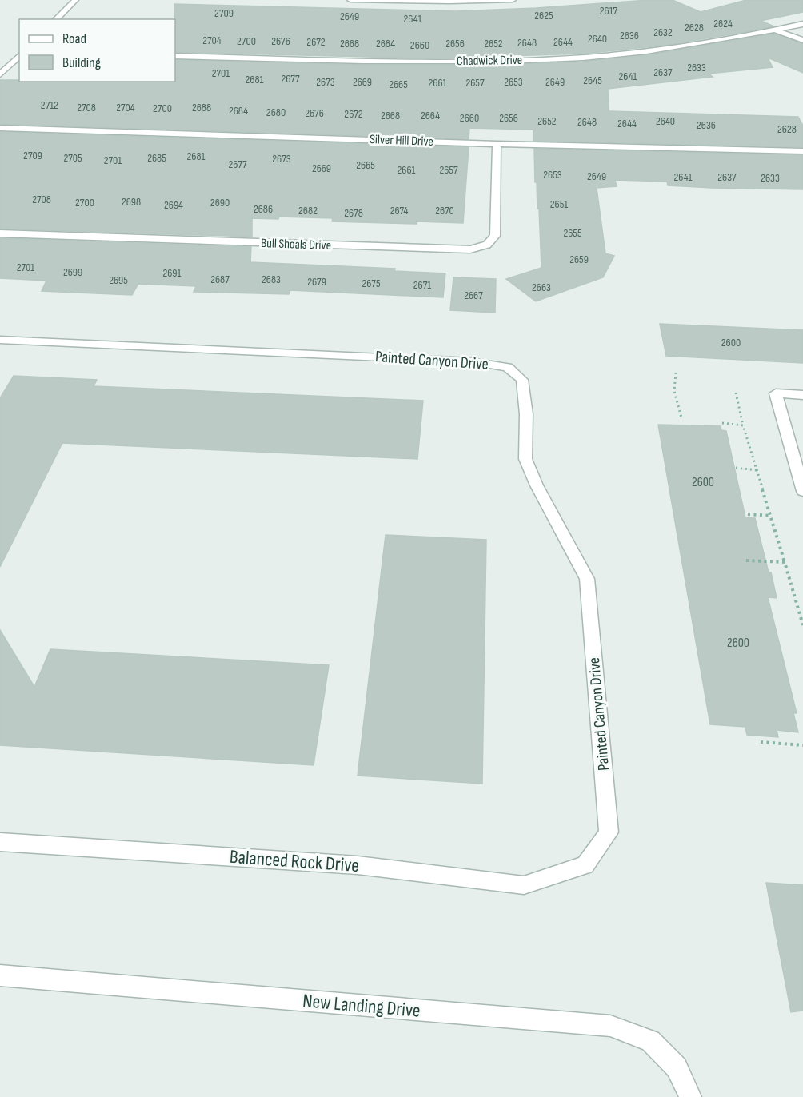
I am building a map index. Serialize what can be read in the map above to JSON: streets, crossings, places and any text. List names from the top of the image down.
{
  "streets": {
    "street": [
      "Chadwick Drive",
      "Silver Hill Drive",
      "Bull Shoals Drive",
      "Painted Canyon Drive",
      "Balanced Rock Drive",
      "New Landing Drive"
    ]
  },
  "crossings": [
    ["Silver Hill Drive", "Bull Shoals Drive"],
    ["Painted Canyon Drive", "Balanced Rock Drive"]
  ],
  "house_numbers": [
    "2617",
    "2709",
    "2625",
    "2649",
    "2641",
    "2624",
    "2628",
    "2632",
    "2636",
    "2640",
    "2704",
    "2700",
    "2676",
    "2672",
    "2644",
    "2648",
    "2668",
    "2664",
    "2656",
    "2652",
    "2660",
    "2633",
    "2637",
    "2701",
    "2641",
    "2677",
    "2681",
    "2645",
    "2673",
    "2669",
    "2653",
    "2649",
    "2661",
    "2657",
    "2665",
    "2712",
    "2708",
    "2704",
    "2688",
    "2700",
    "2684",
    "2680",
    "2676",
    "2672",
    "2668",
    "2664",
    "2660",
    "2656",
    "2652",
    "2640",
    "2648",
    "2644",
    "2636",
    "2628",
    "2709",
    "2681",
    "2705",
    "2685",
    "2673",
    "2701",
    "2677",
    "2665",
    "2669",
    "2661",
    "2657",
    "2653",
    "2649",
    "2641",
    "2637",
    "2633",
    "2708",
    "2698",
    "2700",
    "2690",
    "2651",
    "2694",
    "2686",
    "2682",
    "2674",
    "2670",
    "2678",
    "2655",
    "2659",
    "2701",
    "2699",
    "2691",
    "2687",
    "2683",
    "2695",
    "2679",
    "2675",
    "2671",
    "2663",
    "2667",
    "2600",
    "2600",
    "2600"
  ],
  "legend": ["Road", "Building"]
}
